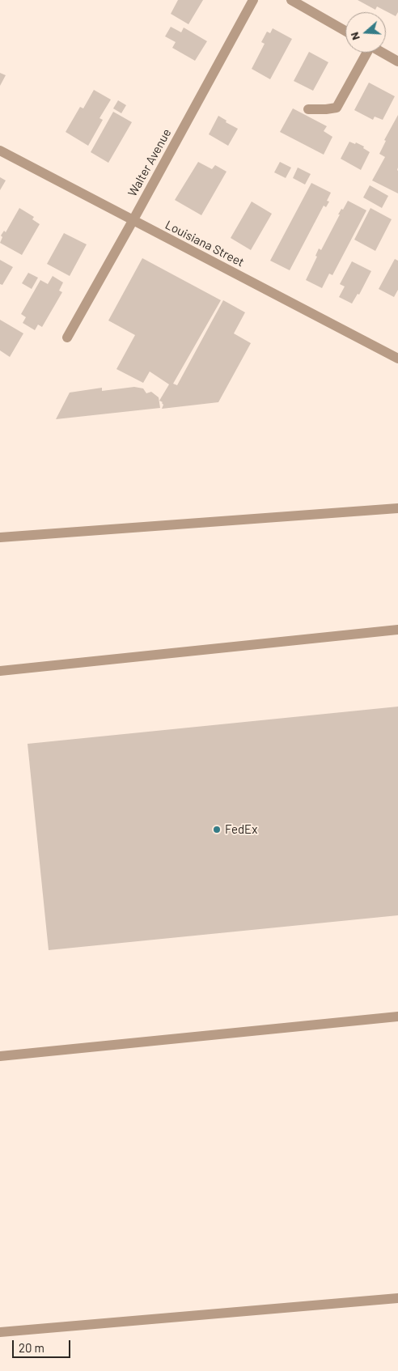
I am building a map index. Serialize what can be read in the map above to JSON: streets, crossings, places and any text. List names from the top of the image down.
{
  "streets": {
    "street": ["Walter Avenue", "Louisiana Street"]
  },
  "crossings": [
    ["Walter Avenue", "Louisiana Street"]
  ],
  "places": ["FedEx"],
  "scale_bar": "20 m",
  "north": "left"
}
